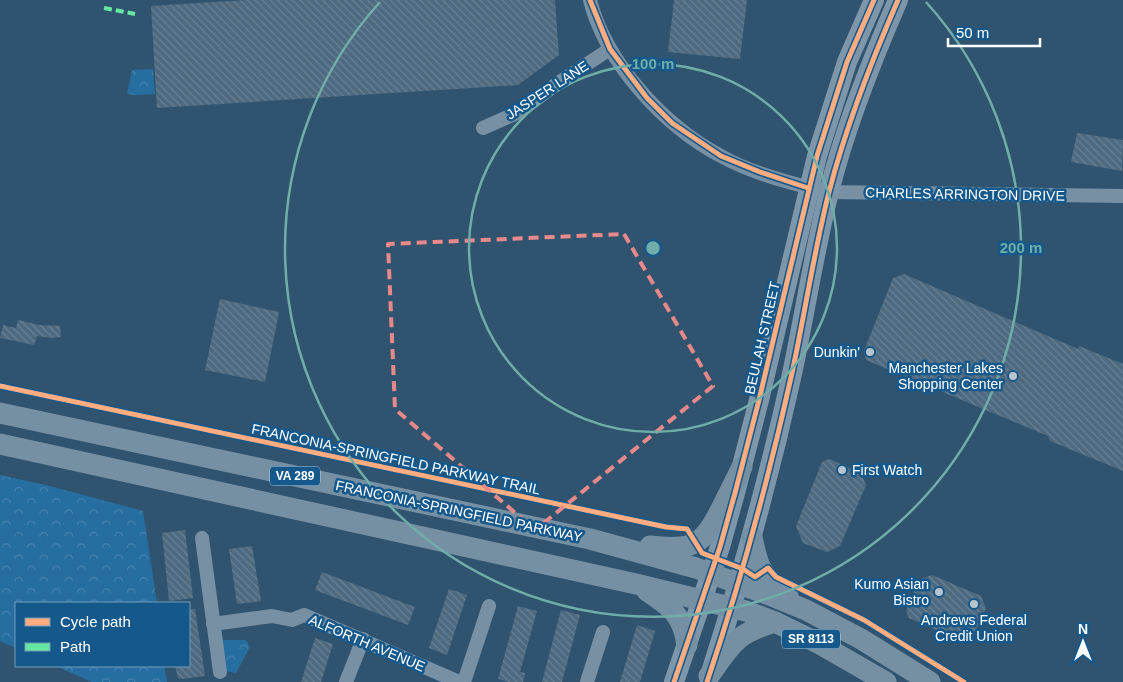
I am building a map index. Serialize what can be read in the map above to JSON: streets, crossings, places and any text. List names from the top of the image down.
{
  "streets": {
    "main road": [
      "BEULAH STREET",
      "VA 289",
      "FRANCONIA-SPRINGFIELD PARKWAY",
      "SR 8113"
    ],
    "street": ["JASPER LANE", "CHARLES ARRINGTON DRIVE", "ALFORTH AVENUE"],
    "cycle path": ["FRANCONIA-SPRINGFIELD PARKWAY TRAIL"]
  },
  "crossings": [
    ["JASPER LANE", "CHARLES ARRINGTON DRIVE"],
    ["CHARLES ARRINGTON DRIVE", "BEULAH STREET"],
    ["BEULAH STREET", "VA 289"],
    ["BEULAH STREET", "FRANCONIA-SPRINGFIELD PARKWAY"],
    ["BEULAH STREET", "SR 8113"],
    ["VA 289", "SR 8113"],
    ["FRANCONIA-SPRINGFIELD PARKWAY", "SR 8113"]
  ],
  "places": [
    "Dunkin'",
    "Manchester Lakes Shopping Center",
    "First Watch",
    "Kumo Asian Bistro",
    "Andrews Federal Credit Union"
  ],
  "legend": ["Cycle path", "Path"],
  "scale_bar": "50 m",
  "north": "top",
  "rings": ["100 m", "200 m"]
}
